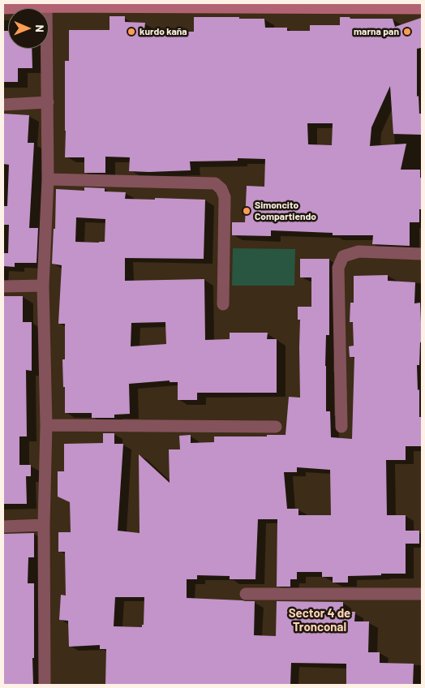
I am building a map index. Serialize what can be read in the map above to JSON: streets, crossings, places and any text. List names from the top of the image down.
{
  "districts": ["Sector 4 de Tronconal"],
  "places": ["kurdo kaña", "marna pan", "Simoncito Compartiendo"],
  "north": "right"
}
